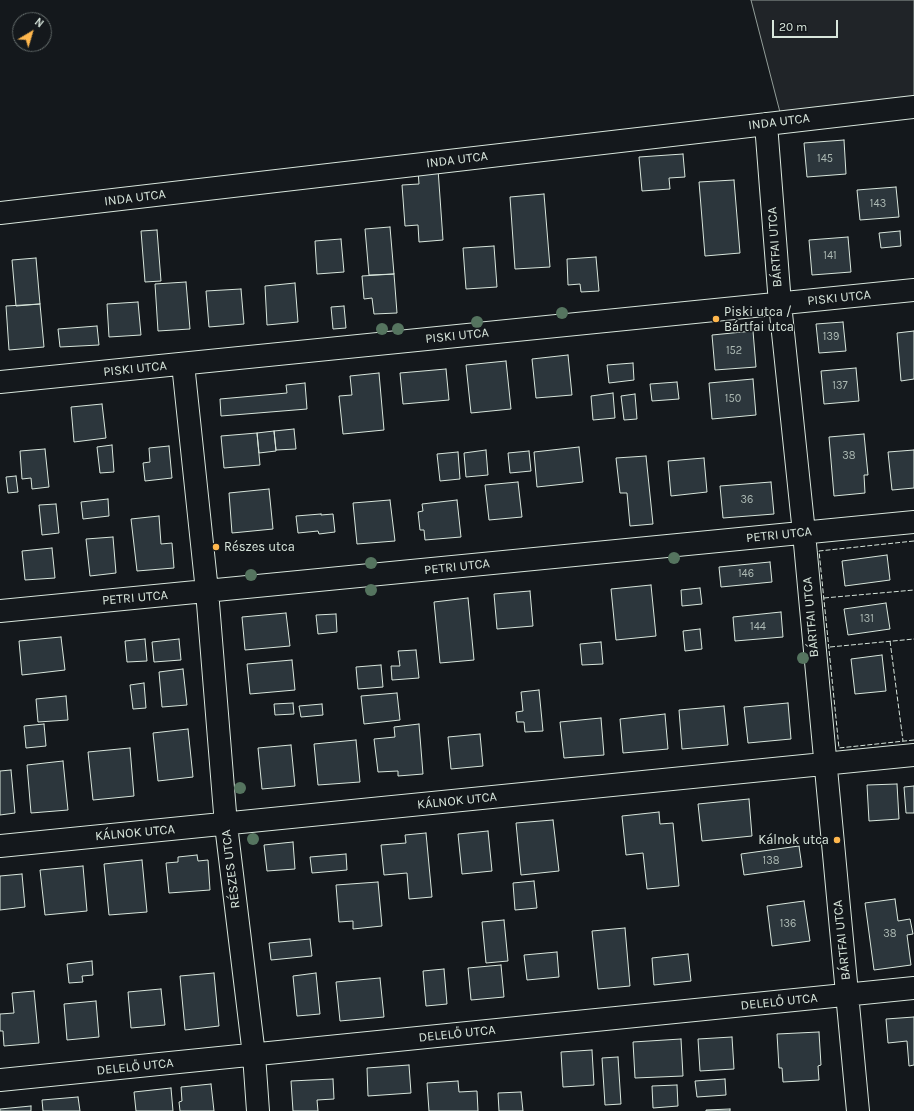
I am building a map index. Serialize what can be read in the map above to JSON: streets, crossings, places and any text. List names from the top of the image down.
{
  "streets": {
    "street": [
      "INDA UTCA",
      "BÁRTFAI UTCA",
      "PISKI UTCA",
      "PETRI UTCA",
      "KÁLNOK UTCA",
      "RÉSZES UTCA",
      "DELELŐ UTCA"
    ]
  },
  "crossings": [
    ["INDA UTCA", "BÁRTFAI UTCA"],
    ["BÁRTFAI UTCA", "PISKI UTCA"],
    ["BÁRTFAI UTCA", "PETRI UTCA"],
    ["BÁRTFAI UTCA", "KÁLNOK UTCA"],
    ["BÁRTFAI UTCA", "DELELŐ UTCA"],
    ["PISKI UTCA", "RÉSZES UTCA"],
    ["PETRI UTCA", "RÉSZES UTCA"],
    ["KÁLNOK UTCA", "RÉSZES UTCA"],
    ["RÉSZES UTCA", "DELELŐ UTCA"]
  ],
  "places": ["Piski utca / Bártfai utca", "Részes utca", "Kálnok utca"],
  "house_numbers": [
    "145",
    "143",
    "141",
    "139",
    "152",
    "137",
    "150",
    "38",
    "36",
    "146",
    "131",
    "144",
    "138",
    "136",
    "38"
  ],
  "scale_bar": "20 m",
  "north": "top right"
}
